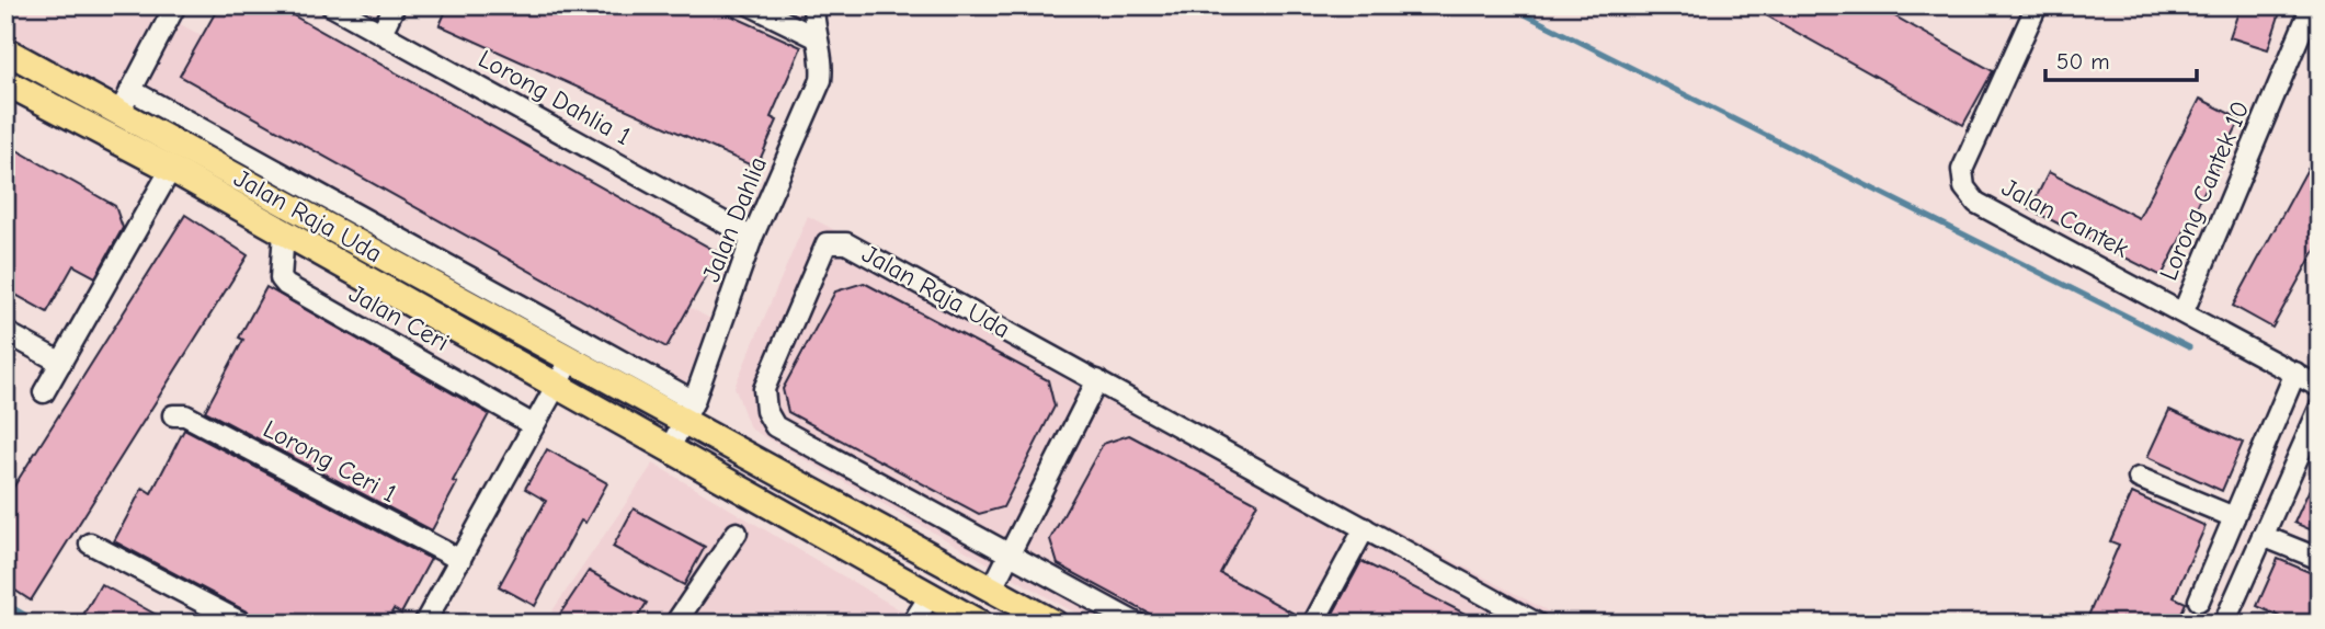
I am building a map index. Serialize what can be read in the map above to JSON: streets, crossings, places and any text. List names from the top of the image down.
{
  "streets": {
    "main road": ["Jalan Raja Uda"],
    "street": [
      "Lorong Dahlia 1",
      "Lorong Cantek 10",
      "Jalan Cantek",
      "Jalan Dahlia",
      "Jalan Ceri",
      "Lorong Ceri 1"
    ]
  },
  "crossings": [
    ["Lorong Dahlia 1", "Jalan Dahlia"],
    ["Lorong Cantek 10", "Jalan Cantek"],
    ["Jalan Raja Uda", "Jalan Dahlia"],
    ["Jalan Raja Uda", "Jalan Ceri"]
  ],
  "scale_bar": "50 m"
}
